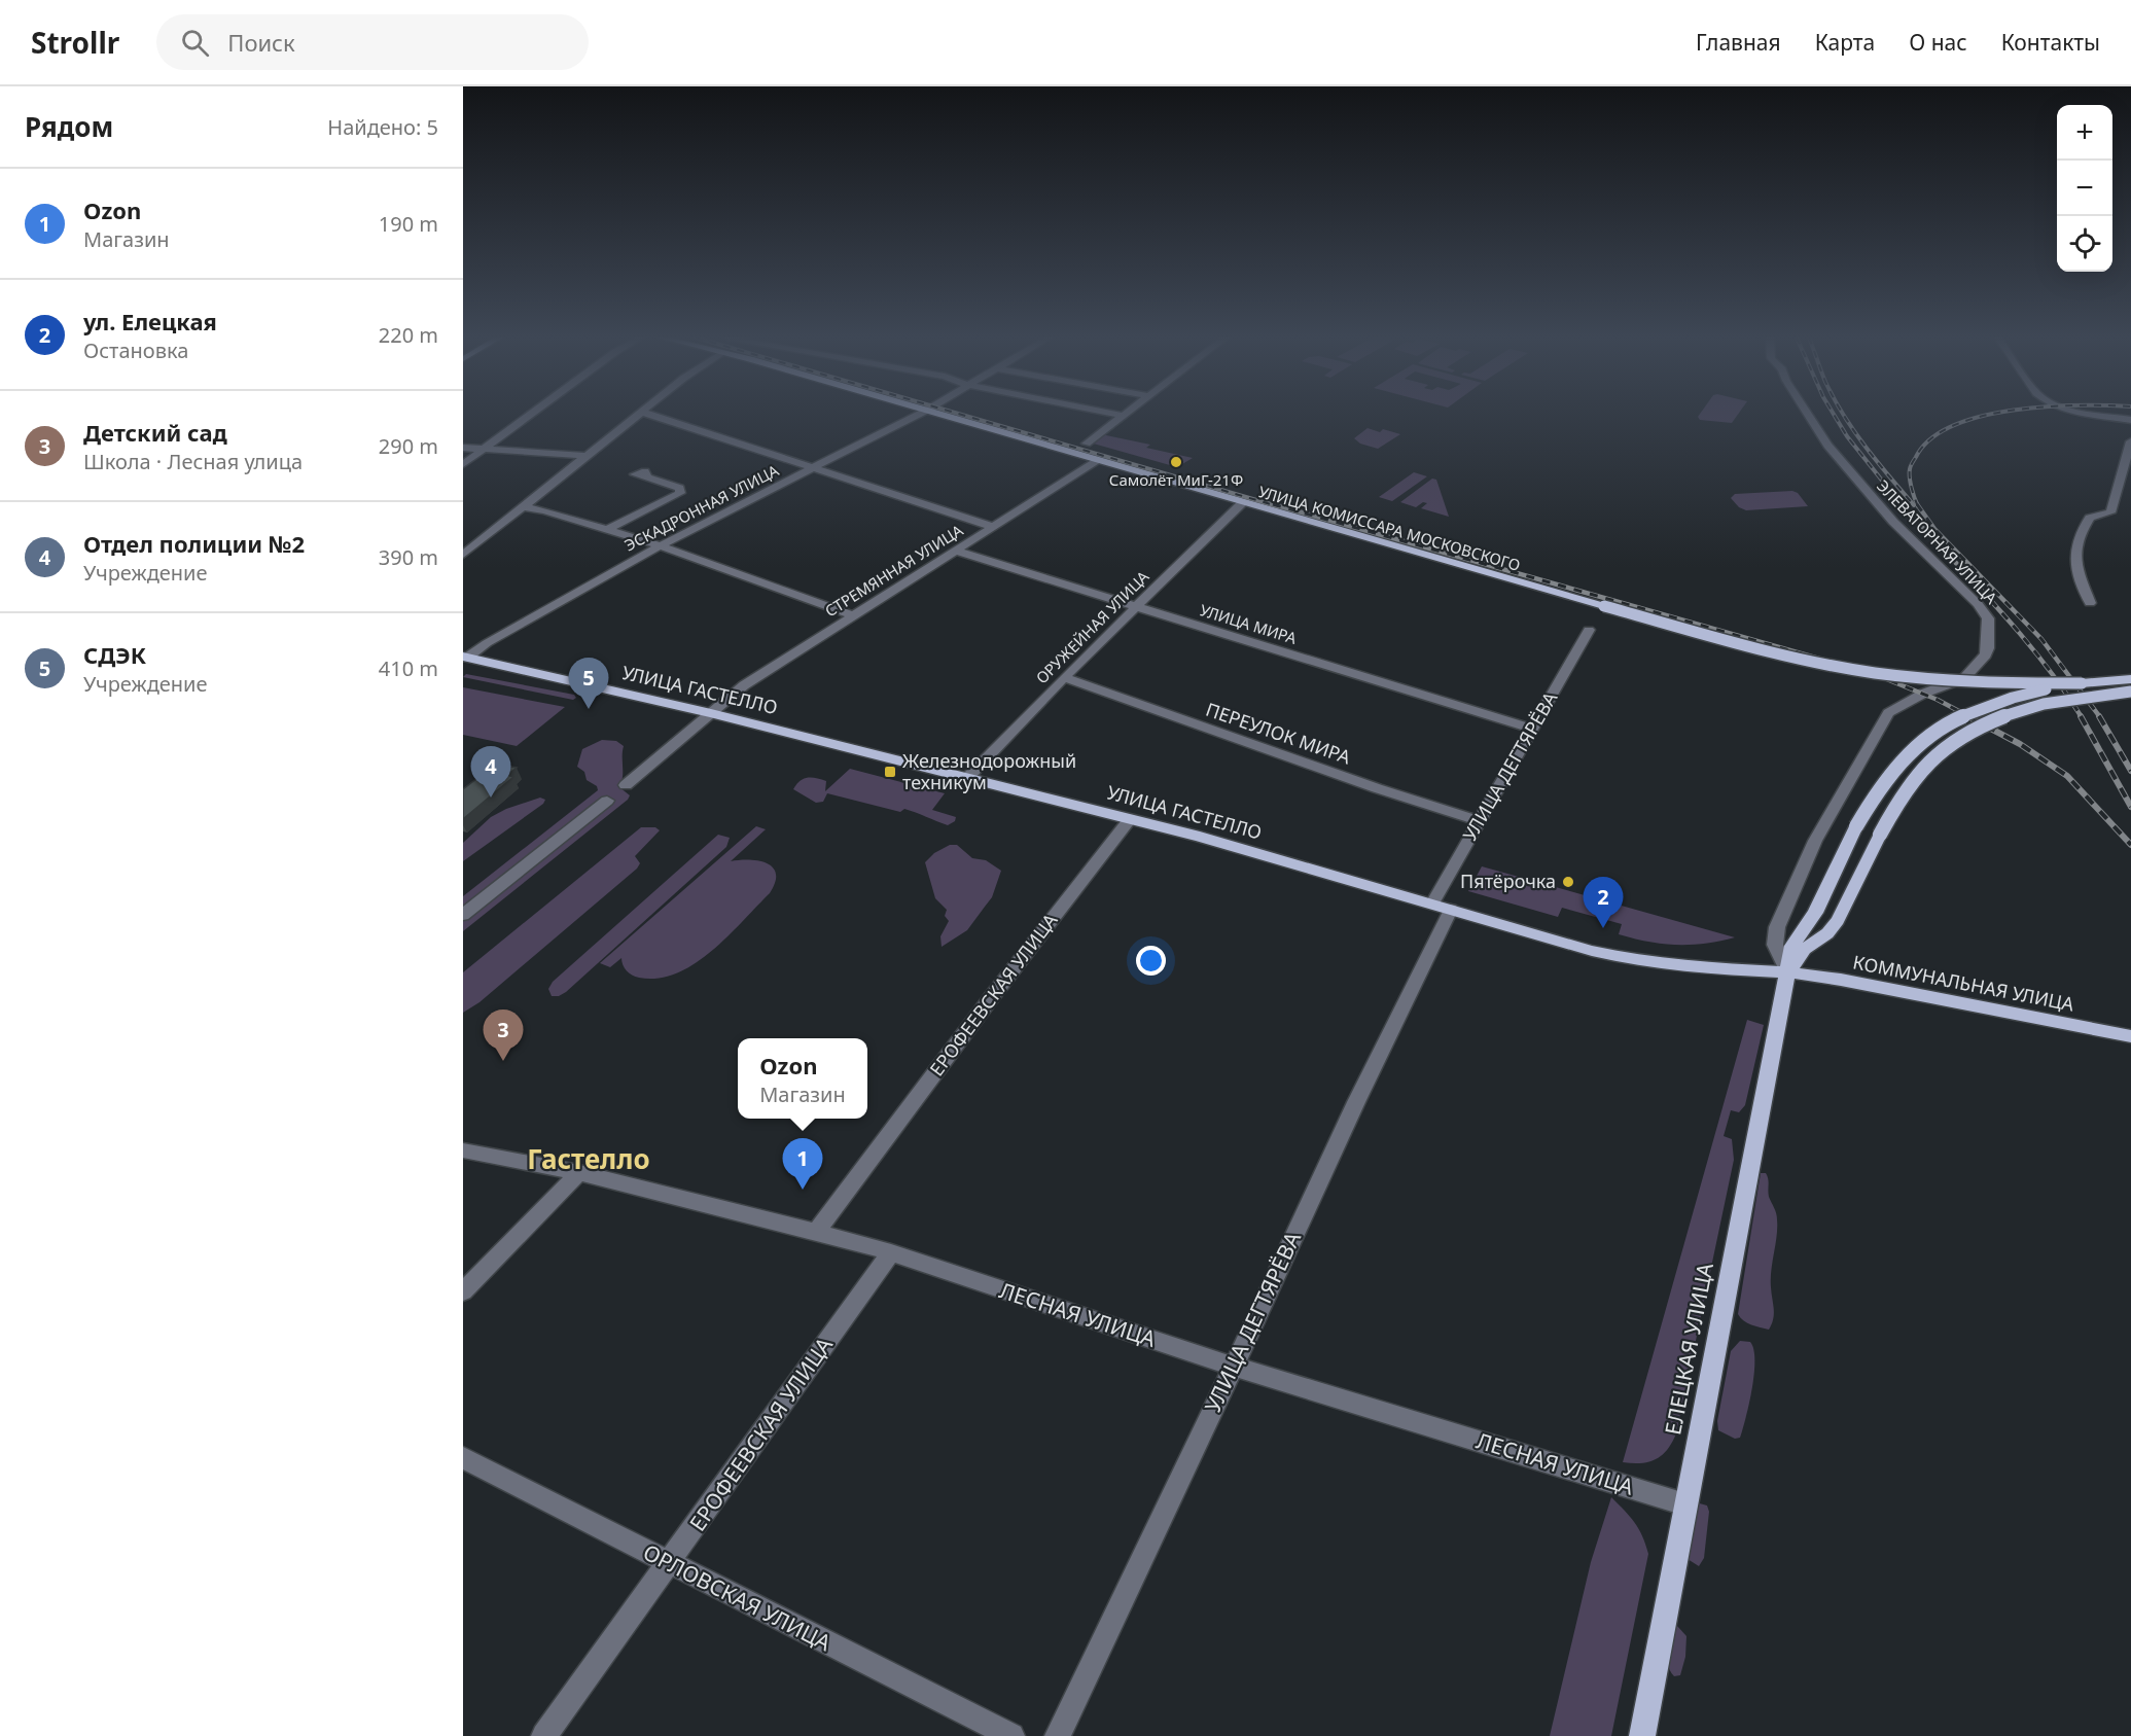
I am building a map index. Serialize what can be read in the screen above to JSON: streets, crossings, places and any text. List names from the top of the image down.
{
  "streets": {
    "main road": [
      "УЛИЦА КОМИССАРА МОСКОВСКОГО",
      "УЛИЦА ГАСТЕЛЛО",
      "КОММУНАЛЬНАЯ УЛИЦА",
      "ЕЛЕЦКАЯ УЛИЦА"
    ],
    "street": [
      "ЭСКАДРОННАЯ УЛИЦА",
      "ЭЛЕВАТОРНАЯ УЛИЦА",
      "СТРЕМЯННАЯ УЛИЦА",
      "УЛИЦА МИРА",
      "ОРУЖЕЙНАЯ УЛИЦА",
      "ПЕРЕУЛОК МИРА",
      "УЛИЦА ДЕГТЯРЁВА",
      "ЕРОФЕЕВСКАЯ УЛИЦА",
      "ЛЕСНАЯ УЛИЦА",
      "ОРЛОВСКАЯ УЛИЦА"
    ]
  },
  "crossings": [
    ["ЭСКАДРОННАЯ УЛИЦА", "УЛИЦА ГАСТЕЛЛО"],
    ["УЛИЦА КОМИССАРА МОСКОВСКОГО", "СТРЕМЯННАЯ УЛИЦА"],
    ["УЛИЦА КОМИССАРА МОСКОВСКОГО", "ОРУЖЕЙНАЯ УЛИЦА"],
    ["УЛИЦА КОМИССАРА МОСКОВСКОГО", "ЕЛЕЦКАЯ УЛИЦА"],
    ["ЭЛЕВАТОРНАЯ УЛИЦА", "УЛИЦА ГАСТЕЛЛО"],
    ["ЭЛЕВАТОРНАЯ УЛИЦА", "КОММУНАЛЬНАЯ УЛИЦА"],
    ["ЭЛЕВАТОРНАЯ УЛИЦА", "ЕЛЕЦКАЯ УЛИЦА"],
    ["СТРЕМЯННАЯ УЛИЦА", "УЛИЦА МИРА"],
    ["СТРЕМЯННАЯ УЛИЦА", "УЛИЦА ГАСТЕЛЛО"],
    ["УЛИЦА МИРА", "ОРУЖЕЙНАЯ УЛИЦА"],
    ["УЛИЦА МИРА", "УЛИЦА ДЕГТЯРЁВА"],
    ["ОРУЖЕЙНАЯ УЛИЦА", "УЛИЦА ГАСТЕЛЛО"],
    ["ОРУЖЕЙНАЯ УЛИЦА", "ПЕРЕУЛОК МИРА"],
    ["УЛИЦА ГАСТЕЛЛО", "УЛИЦА ДЕГТЯРЁВА"],
    ["УЛИЦА ГАСТЕЛЛО", "КОММУНАЛЬНАЯ УЛИЦА"],
    ["УЛИЦА ГАСТЕЛЛО", "ЕРОФЕЕВСКАЯ УЛИЦА"],
    ["УЛИЦА ГАСТЕЛЛО", "ЕЛЕЦКАЯ УЛИЦА"],
    ["ПЕРЕУЛОК МИРА", "УЛИЦА ДЕГТЯРЁВА"],
    ["УЛИЦА ДЕГТЯРЁВА", "ЛЕСНАЯ УЛИЦА"],
    ["КОММУНАЛЬНАЯ УЛИЦА", "ЕЛЕЦКАЯ УЛИЦА"],
    ["ЕРОФЕЕВСКАЯ УЛИЦА", "ЛЕСНАЯ УЛИЦА"],
    ["ЕРОФЕЕВСКАЯ УЛИЦА", "ОРЛОВСКАЯ УЛИЦА"],
    ["ЛЕСНАЯ УЛИЦА", "ЕЛЕЦКАЯ УЛИЦА"]
  ],
  "districts": ["Гастелло"],
  "places": {
    "other": ["Самолёт МиГ-21Ф", "Пятёрочка"],
    "transit": ["Железнодорожный техникум"]
  },
  "page": {
    "header": "Strollr",
    "search": "Поиск",
    "nav": [
      "Главная",
      "Карта",
      "О нас",
      "Контакты"
    ],
    "heading": ["Рядом", "Найдено: 5"],
    "map_buttons": ["+", "−"],
    "list": [
      {
        "mark": "1",
        "name": "Ozon",
        "note": "Магазин",
        "value": "190 m"
      },
      {
        "mark": "2",
        "name": "ул. Елецкая",
        "note": "Остановка",
        "value": "220 m"
      },
      {
        "mark": "3",
        "name": "Детский сад",
        "note": "Школа · Лесная улица",
        "value": "290 m"
      },
      {
        "mark": "4",
        "name": "Отдел полиции №2",
        "note": "Учреждение",
        "value": "390 m"
      },
      {
        "mark": "5",
        "name": "СДЭК",
        "note": "Учреждение",
        "value": "410 m"
      }
    ],
    "pins": [
      "5",
      "4",
      "2",
      "3",
      "1"
    ],
    "popup": ["Ozon", "Магазин"]
  }
}
